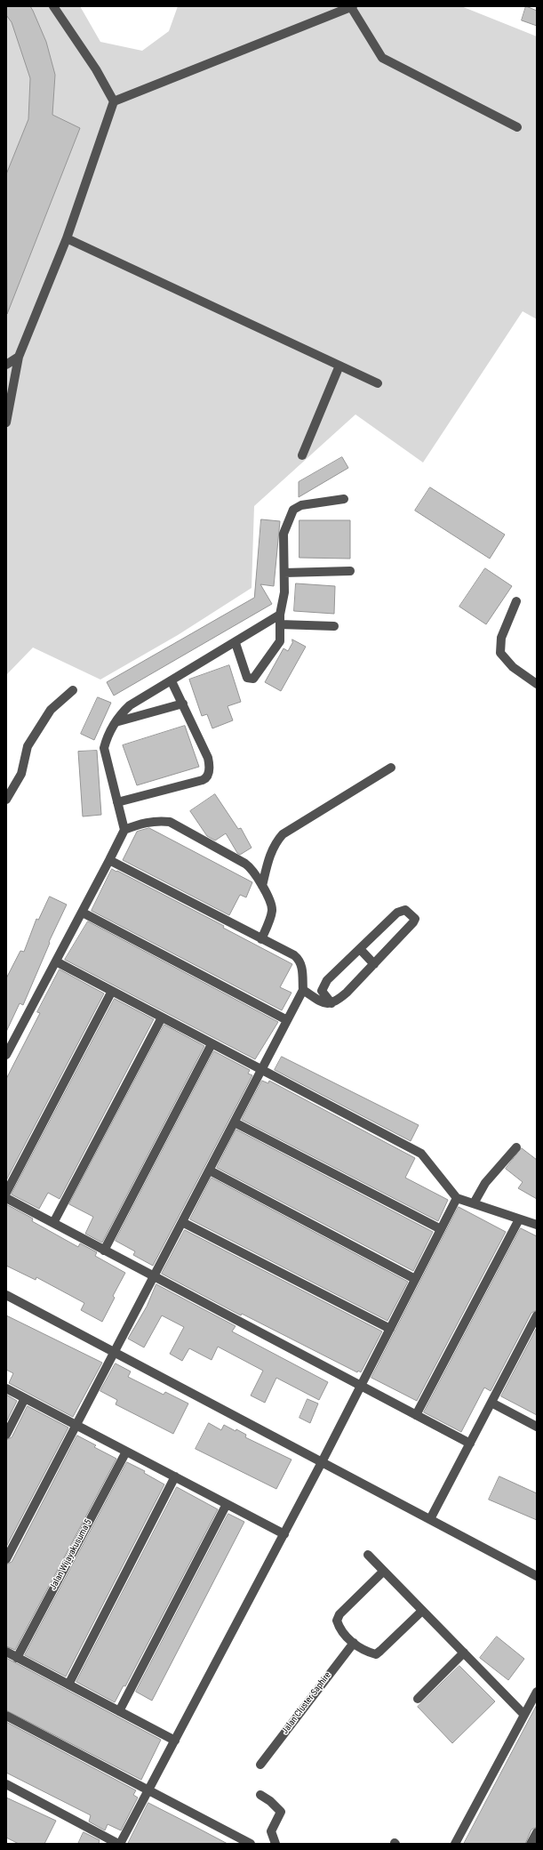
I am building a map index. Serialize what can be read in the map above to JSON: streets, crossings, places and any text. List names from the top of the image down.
{
  "streets": {
    "street": ["Jalan Wijayakusuma 5", "Jalan Cluster Saphire"]
  }
}
